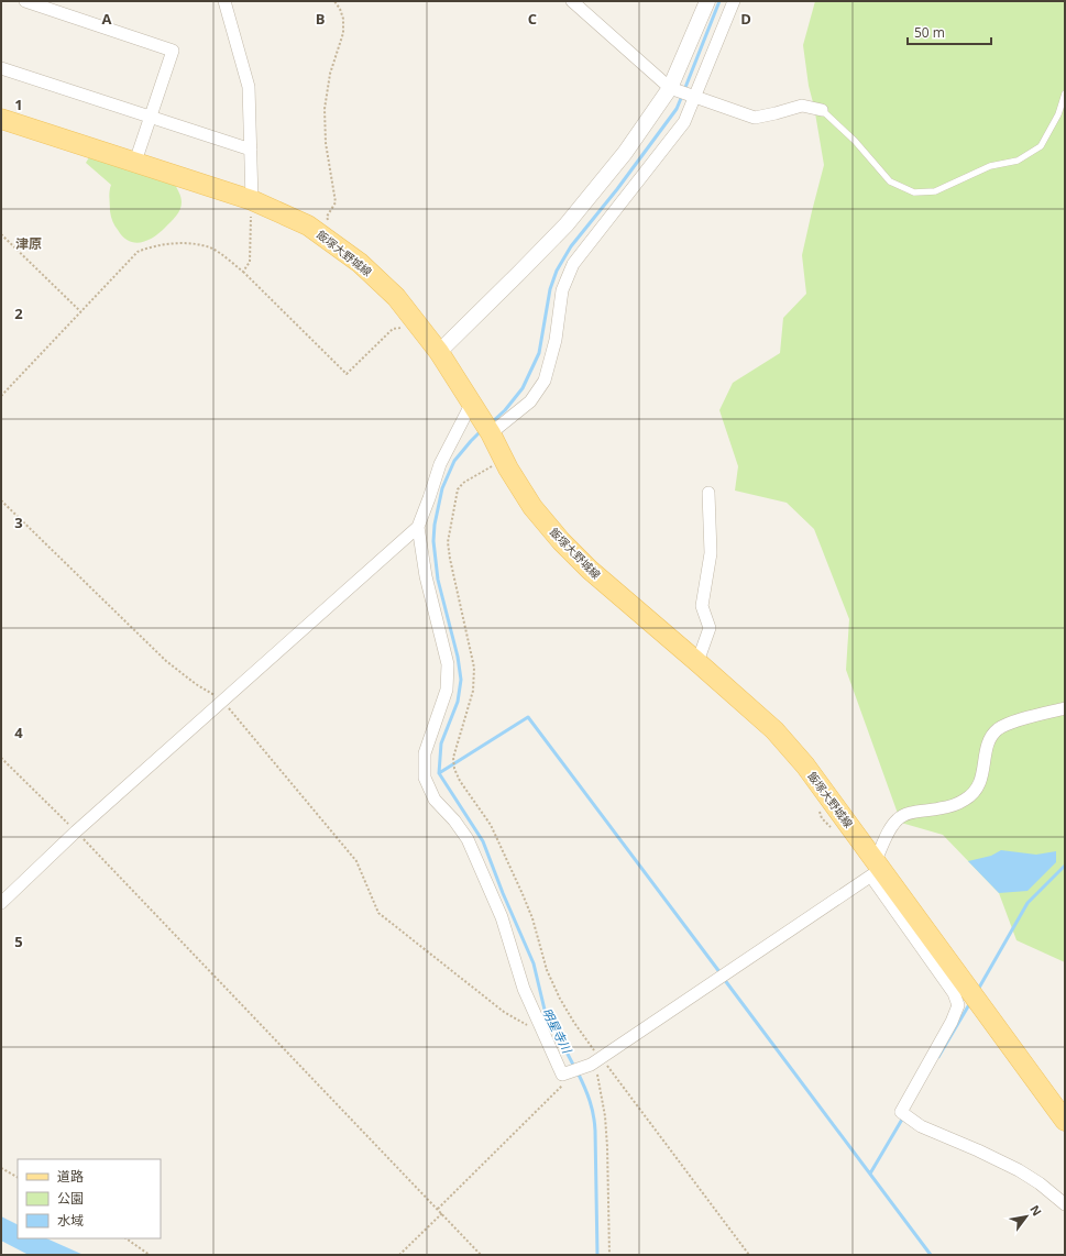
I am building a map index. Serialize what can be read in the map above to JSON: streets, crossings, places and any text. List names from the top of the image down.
{
  "streets": {
    "main road": ["飯塚大野城線"]
  },
  "districts": ["津原"],
  "water": ["明星寺川"],
  "legend": ["道路", "公園", "水域"],
  "scale_bar": "50 m",
  "north": "top right",
  "grid": {
    "columns": [
      "A",
      "B",
      "C",
      "D"
    ],
    "rows": [
      "1",
      "2",
      "3",
      "4",
      "5"
    ]
  }
}
